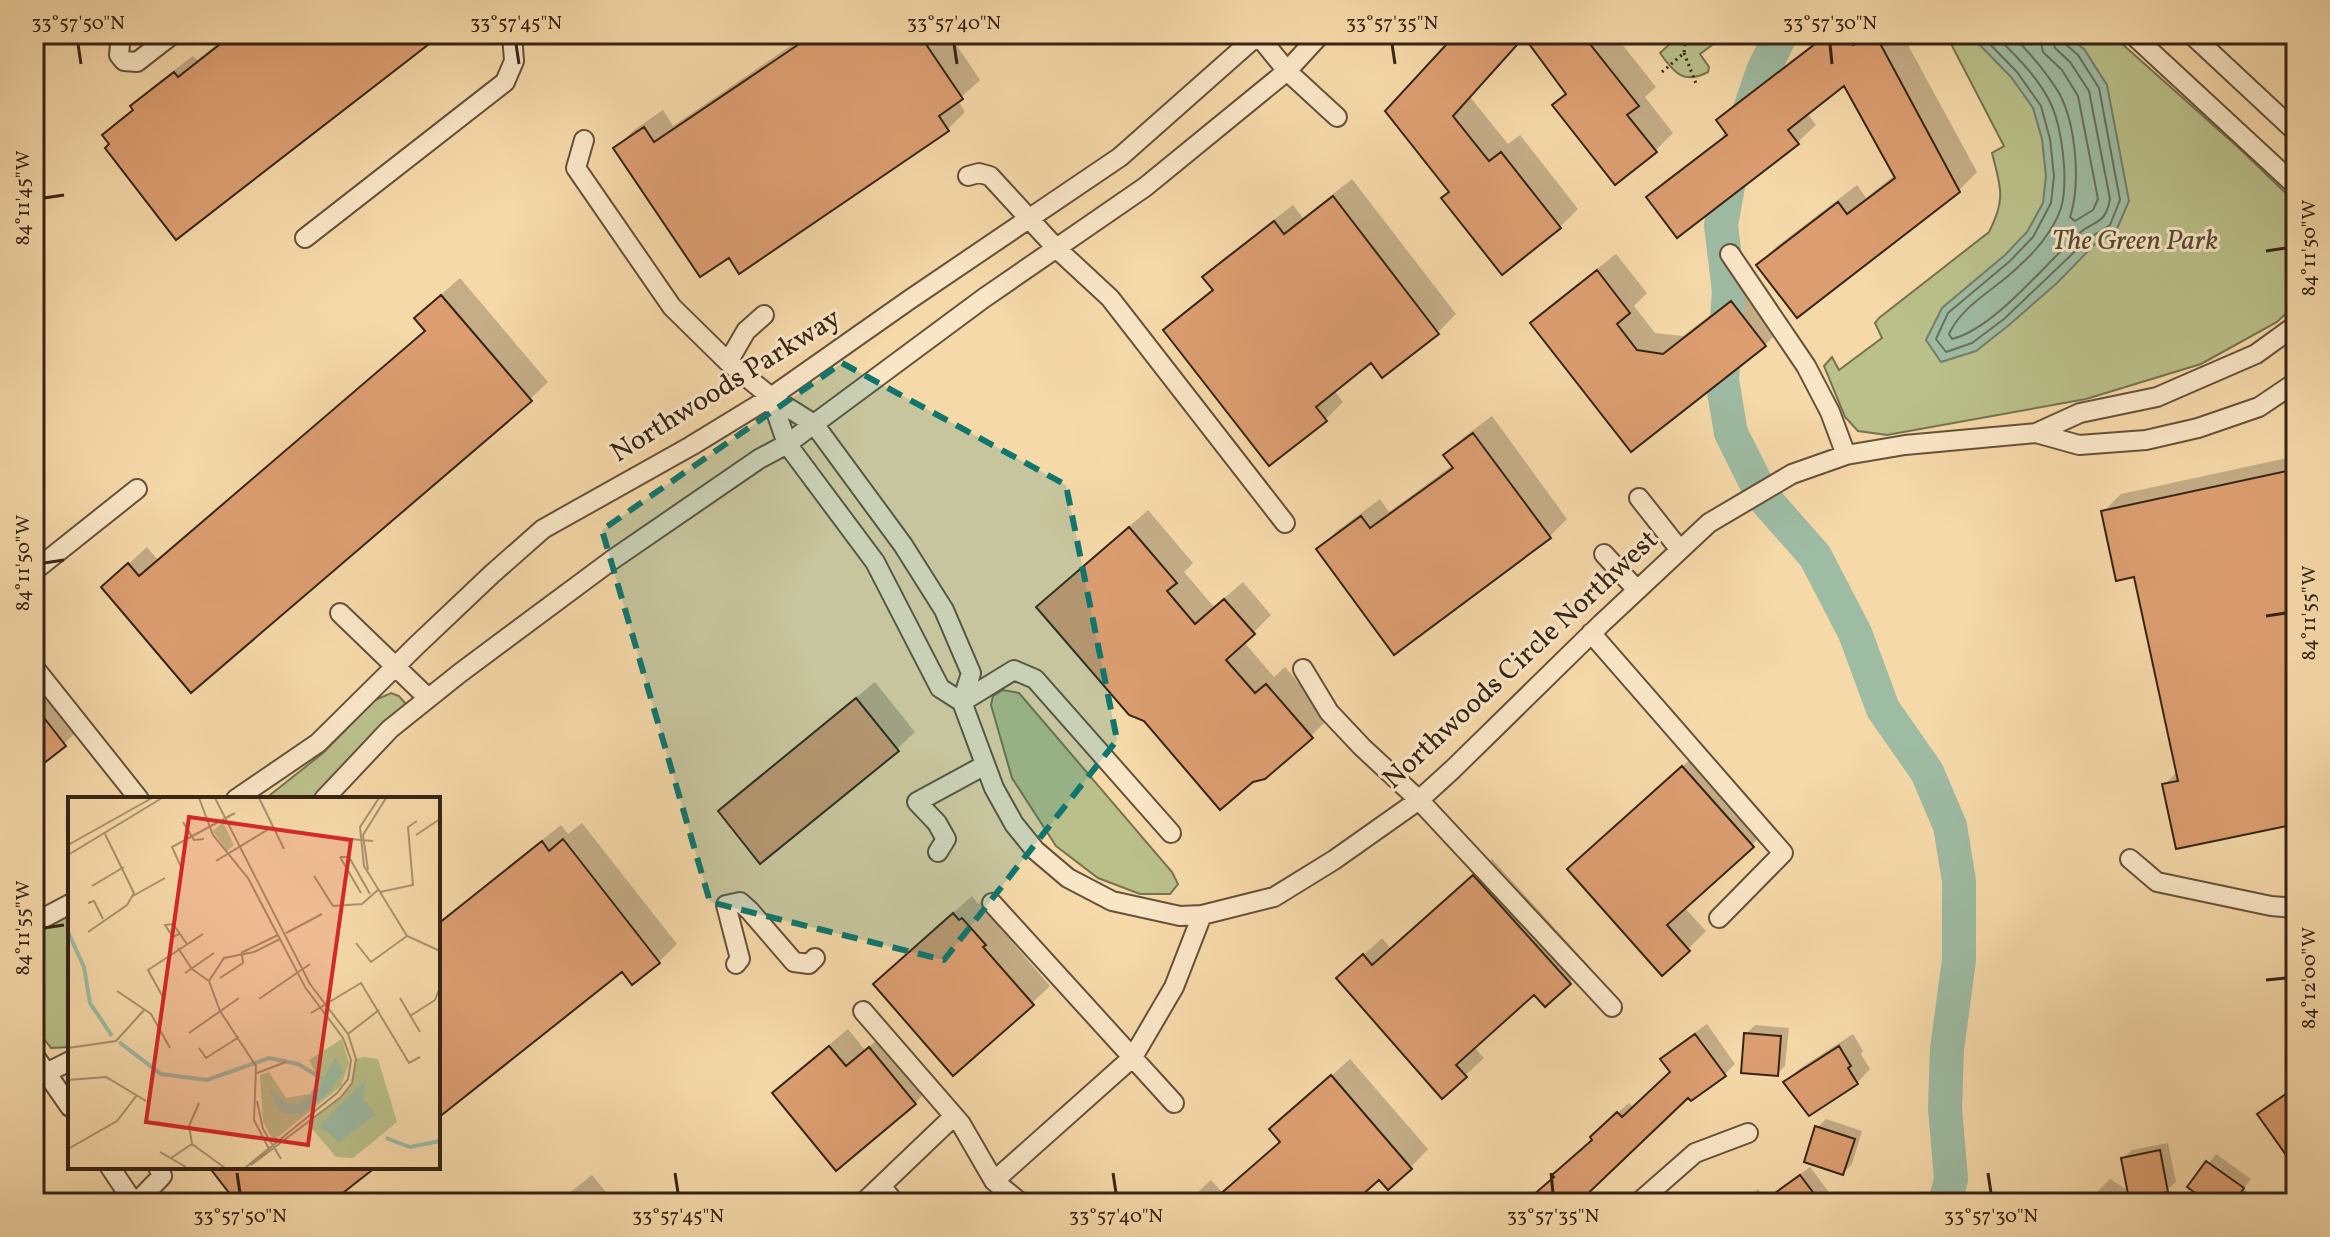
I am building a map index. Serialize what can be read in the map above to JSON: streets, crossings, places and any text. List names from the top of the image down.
{
  "streets": {
    "street": ["Northwoods Parkway", "Northwoods Circle Northwest"]
  },
  "crossings": [
    ["Northwoods Parkway", "Northwoods Circle Northwest"]
  ],
  "parks": ["The Green Park"],
  "coordinates": [
    "33°57'50\"N",
    "33°57'45\"N",
    "33°57'40\"N",
    "33°57'35\"N",
    "33°57'30\"N",
    "84°11'45\"W",
    "84°11'50\"W",
    "84°11'55\"W",
    "84°12'00\"W"
  ]
}
